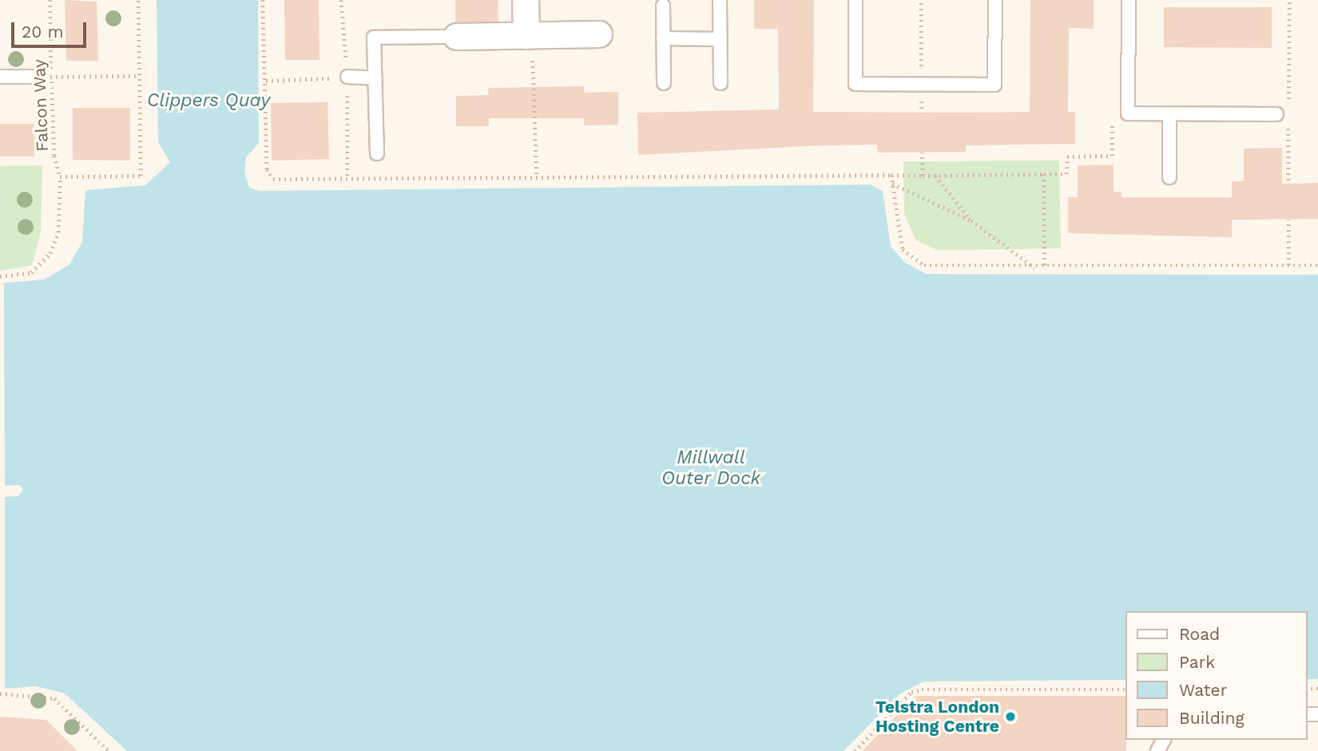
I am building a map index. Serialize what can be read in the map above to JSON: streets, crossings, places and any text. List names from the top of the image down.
{
  "streets": {
    "path": ["Falcon Way"]
  },
  "water": ["Clippers Quay", "Millwall Outer Dock"],
  "places": ["Telstra London Hosting Centre"],
  "legend": [
    "Road",
    "Park",
    "Water",
    "Building"
  ],
  "scale_bar": "20 m"
}
